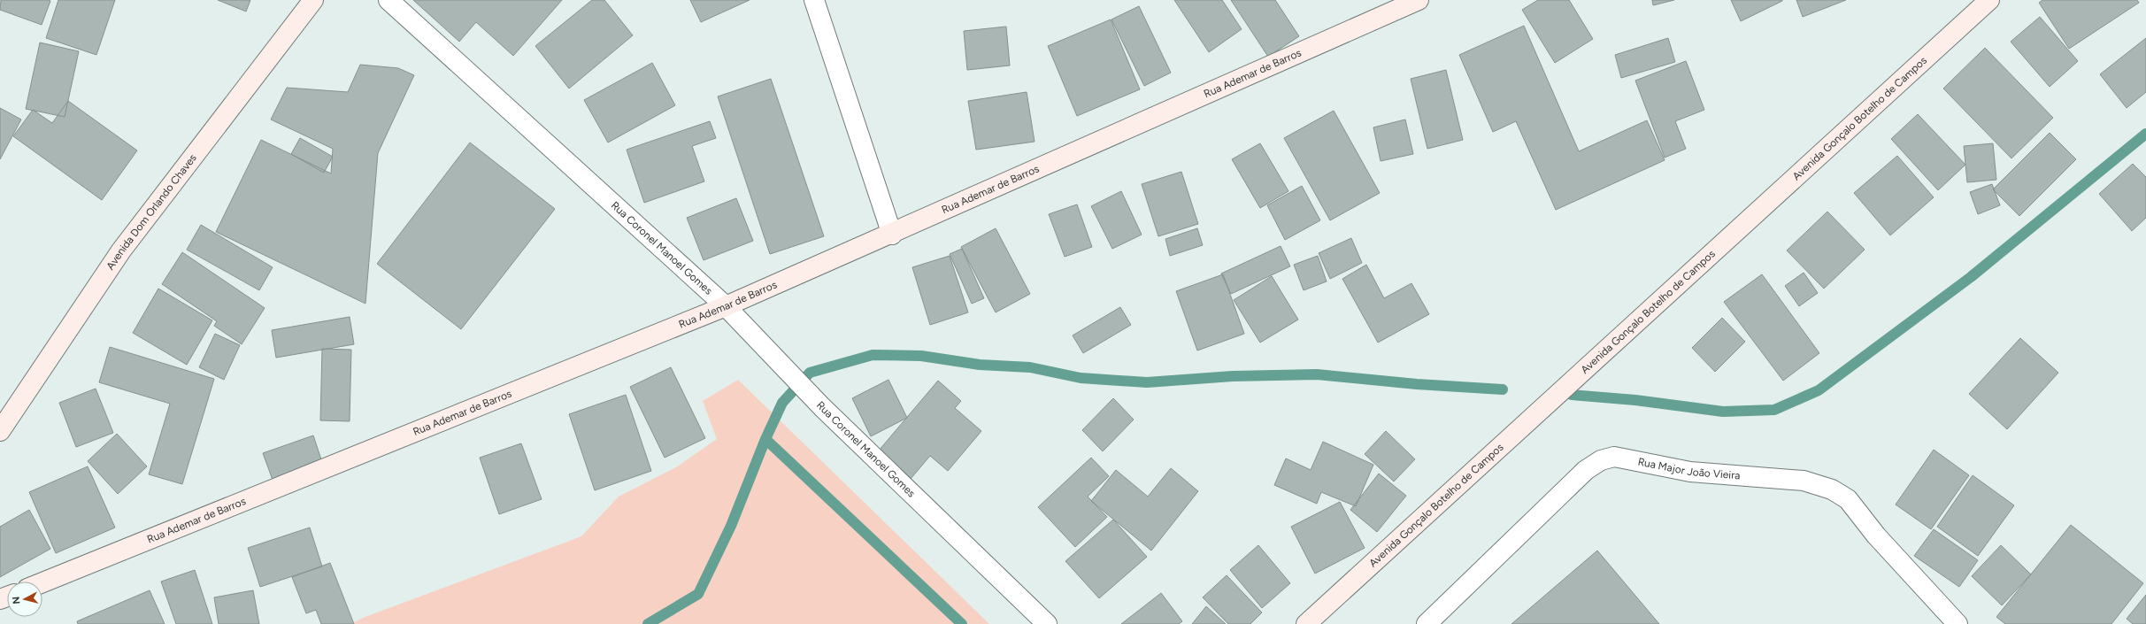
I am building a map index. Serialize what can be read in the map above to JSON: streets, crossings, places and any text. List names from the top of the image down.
{
  "streets": {
    "street": [
      "Rua Ademar de Barros",
      "Avenida Gonçalo Botelho de Campos",
      "Avenida Dom Orlando Chaves",
      "Rua Coronel Manoel Gomes",
      "Rua Major João Vieira"
    ]
  },
  "crossings": [
    ["Rua Ademar de Barros", "Rua Coronel Manoel Gomes"]
  ],
  "north": "left"
}
